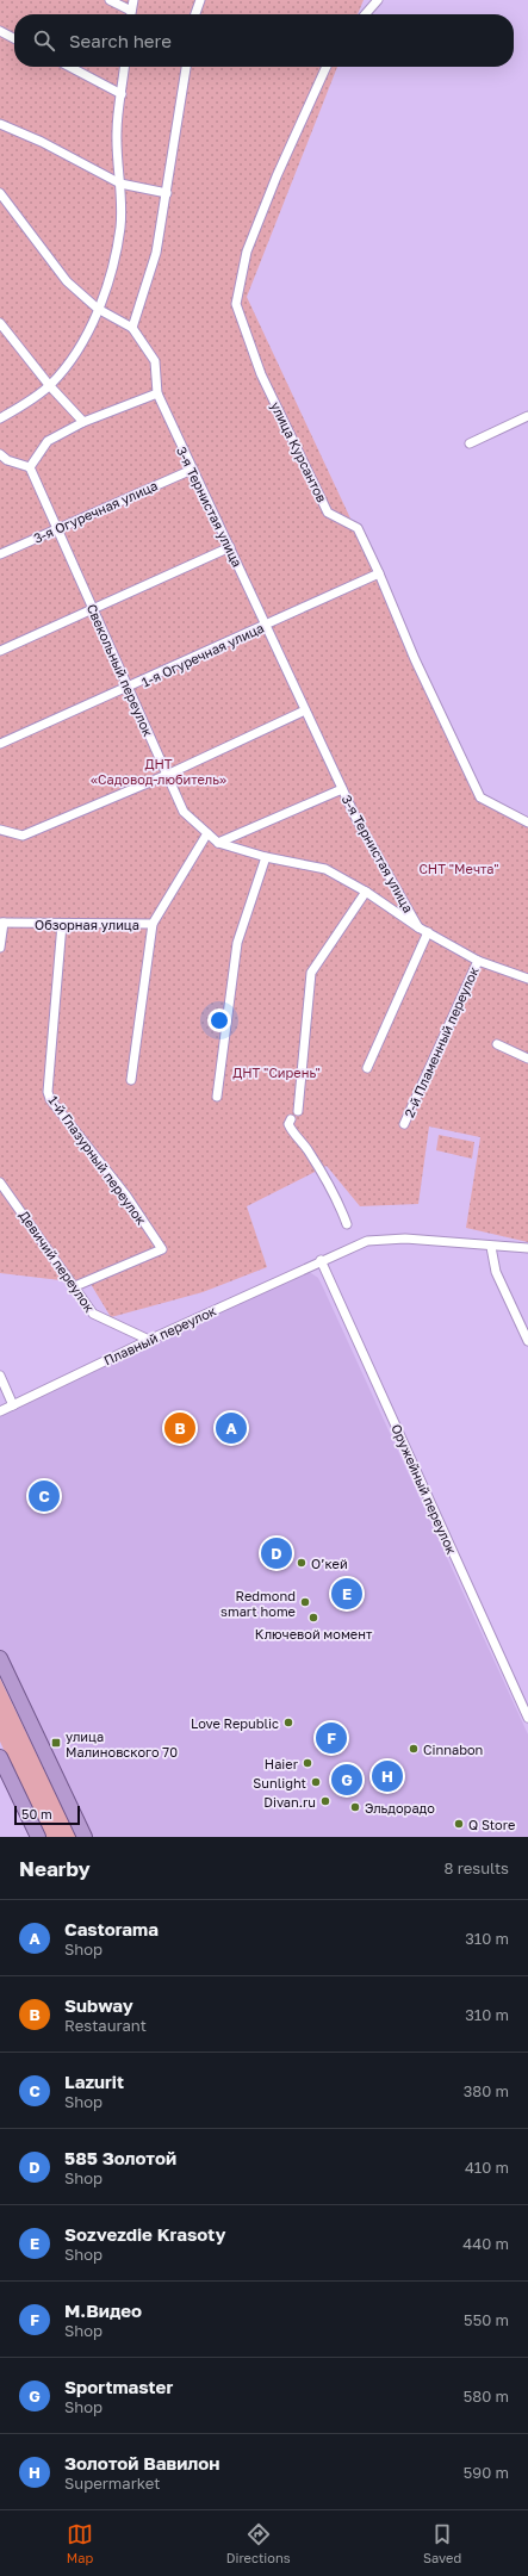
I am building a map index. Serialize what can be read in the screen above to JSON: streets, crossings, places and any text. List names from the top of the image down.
{
  "streets": {
    "street": [
      "улица Курсантов",
      "3-я Тернистая улица",
      "3-я Огуречная улица",
      "1-я Огуречная улица",
      "Свекольный переулок",
      "Обзорная улица",
      "2-й Пламенный переулок",
      "1-й Глазурный переулок",
      "Девичий переулок",
      "Плавный переулок",
      "Оружейный переулок"
    ]
  },
  "crossings": [
    ["улица Курсантов", "1-я Огуречная улица"],
    ["3-я Тернистая улица", "3-я Огуречная улица"],
    ["3-я Тернистая улица", "1-я Огуречная улица"],
    ["3-я Тернистая улица", "Свекольный переулок"],
    ["3-я Огуречная улица", "Свекольный переулок"],
    ["1-я Огуречная улица", "Свекольный переулок"],
    ["Свекольный переулок", "Обзорная улица"],
    ["Свекольный переулок", "2-й Пламенный переулок"],
    ["Обзорная улица", "1-й Глазурный переулок"],
    ["1-й Глазурный переулок", "Девичий переулок"],
    ["Девичий переулок", "Плавный переулок"],
    ["Плавный переулок", "Оружейный переулок"]
  ],
  "parks": ["ДНТ «Садовод-любитель»", "СНТ \"Мечта\"", "ДНТ \"Сирень\""],
  "places": {
    "other": [
      "О’кей",
      "Redmond smart home",
      "Ключевой момент",
      "Love Republic",
      "Cinnabon",
      "Haier",
      "Sunlight",
      "Divan.ru",
      "Эльдорадо",
      "Q Store"
    ],
    "transit": ["улица Малиновского 70"]
  },
  "scale_bar": "50 m",
  "page": {
    "search": "Search here",
    "pins": [
      "A",
      "B",
      "C",
      "D",
      "E",
      "F",
      "H",
      "G"
    ],
    "scale": "50 m",
    "heading": ["Nearby", "8 results"],
    "list": [
      {
        "mark": "A",
        "name": "Castorama",
        "note": "Shop",
        "value": "310 m"
      },
      {
        "mark": "B",
        "name": "Subway",
        "note": "Restaurant",
        "value": "310 m"
      },
      {
        "mark": "C",
        "name": "Lazurit",
        "note": "Shop",
        "value": "380 m"
      },
      {
        "mark": "D",
        "name": "585 Золотой",
        "note": "Shop",
        "value": "410 m"
      },
      {
        "mark": "E",
        "name": "Sozvezdie Krasoty",
        "note": "Shop",
        "value": "440 m"
      },
      {
        "mark": "F",
        "name": "М.Видео",
        "note": "Shop",
        "value": "550 m"
      },
      {
        "mark": "G",
        "name": "Sportmaster",
        "note": "Shop",
        "value": "580 m"
      },
      {
        "mark": "H",
        "name": "Золотой Вавилон",
        "note": "Supermarket",
        "value": "590 m"
      }
    ],
    "nav": ["Map", "Directions", "Saved"]
  }
}
